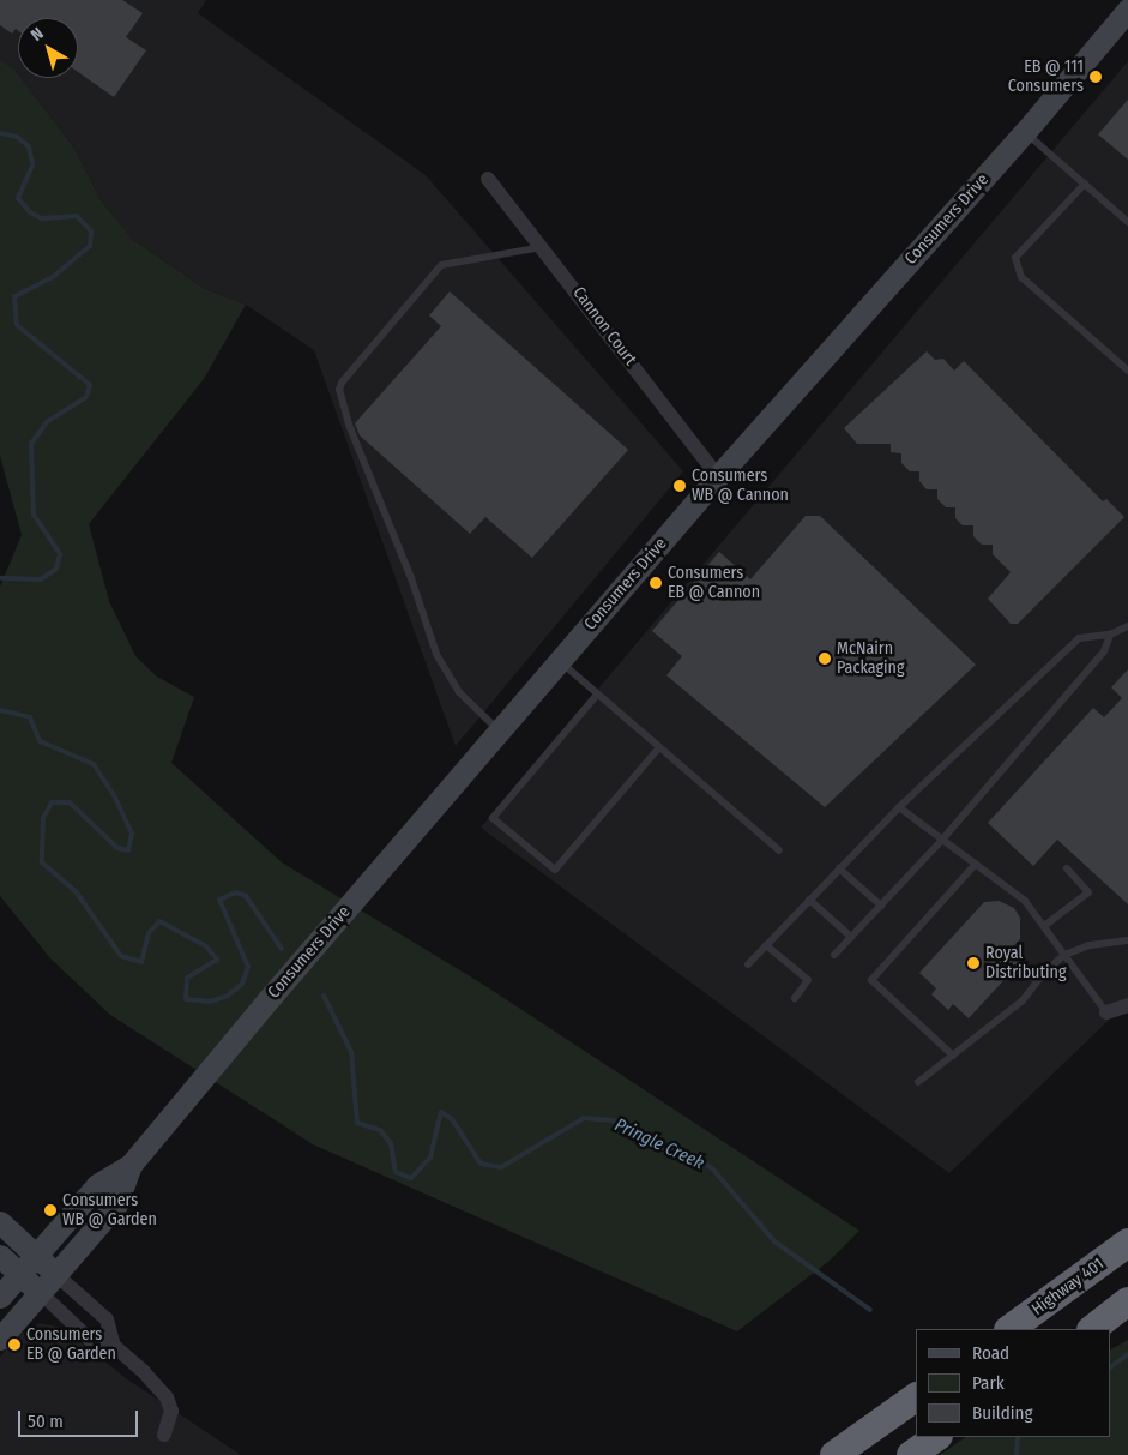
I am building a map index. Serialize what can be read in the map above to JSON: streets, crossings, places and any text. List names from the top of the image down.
{
  "streets": {
    "highway": ["Highway 401"],
    "main road": ["Consumers Drive"],
    "street": ["Cannon Court"]
  },
  "crossings": [
    ["Consumers Drive", "Cannon Court"]
  ],
  "water": ["Pringle Creek"],
  "places": [
    "EB @ 111 Consumers",
    "Consumers WB @ Cannon",
    "Consumers EB @ Cannon",
    "McNairn Packaging",
    "Royal Distributing",
    "Consumers WB @ Garden",
    "Consumers EB @ Garden"
  ],
  "legend": ["Road", "Park", "Building"],
  "scale_bar": "50 m",
  "north": "top left"
}
